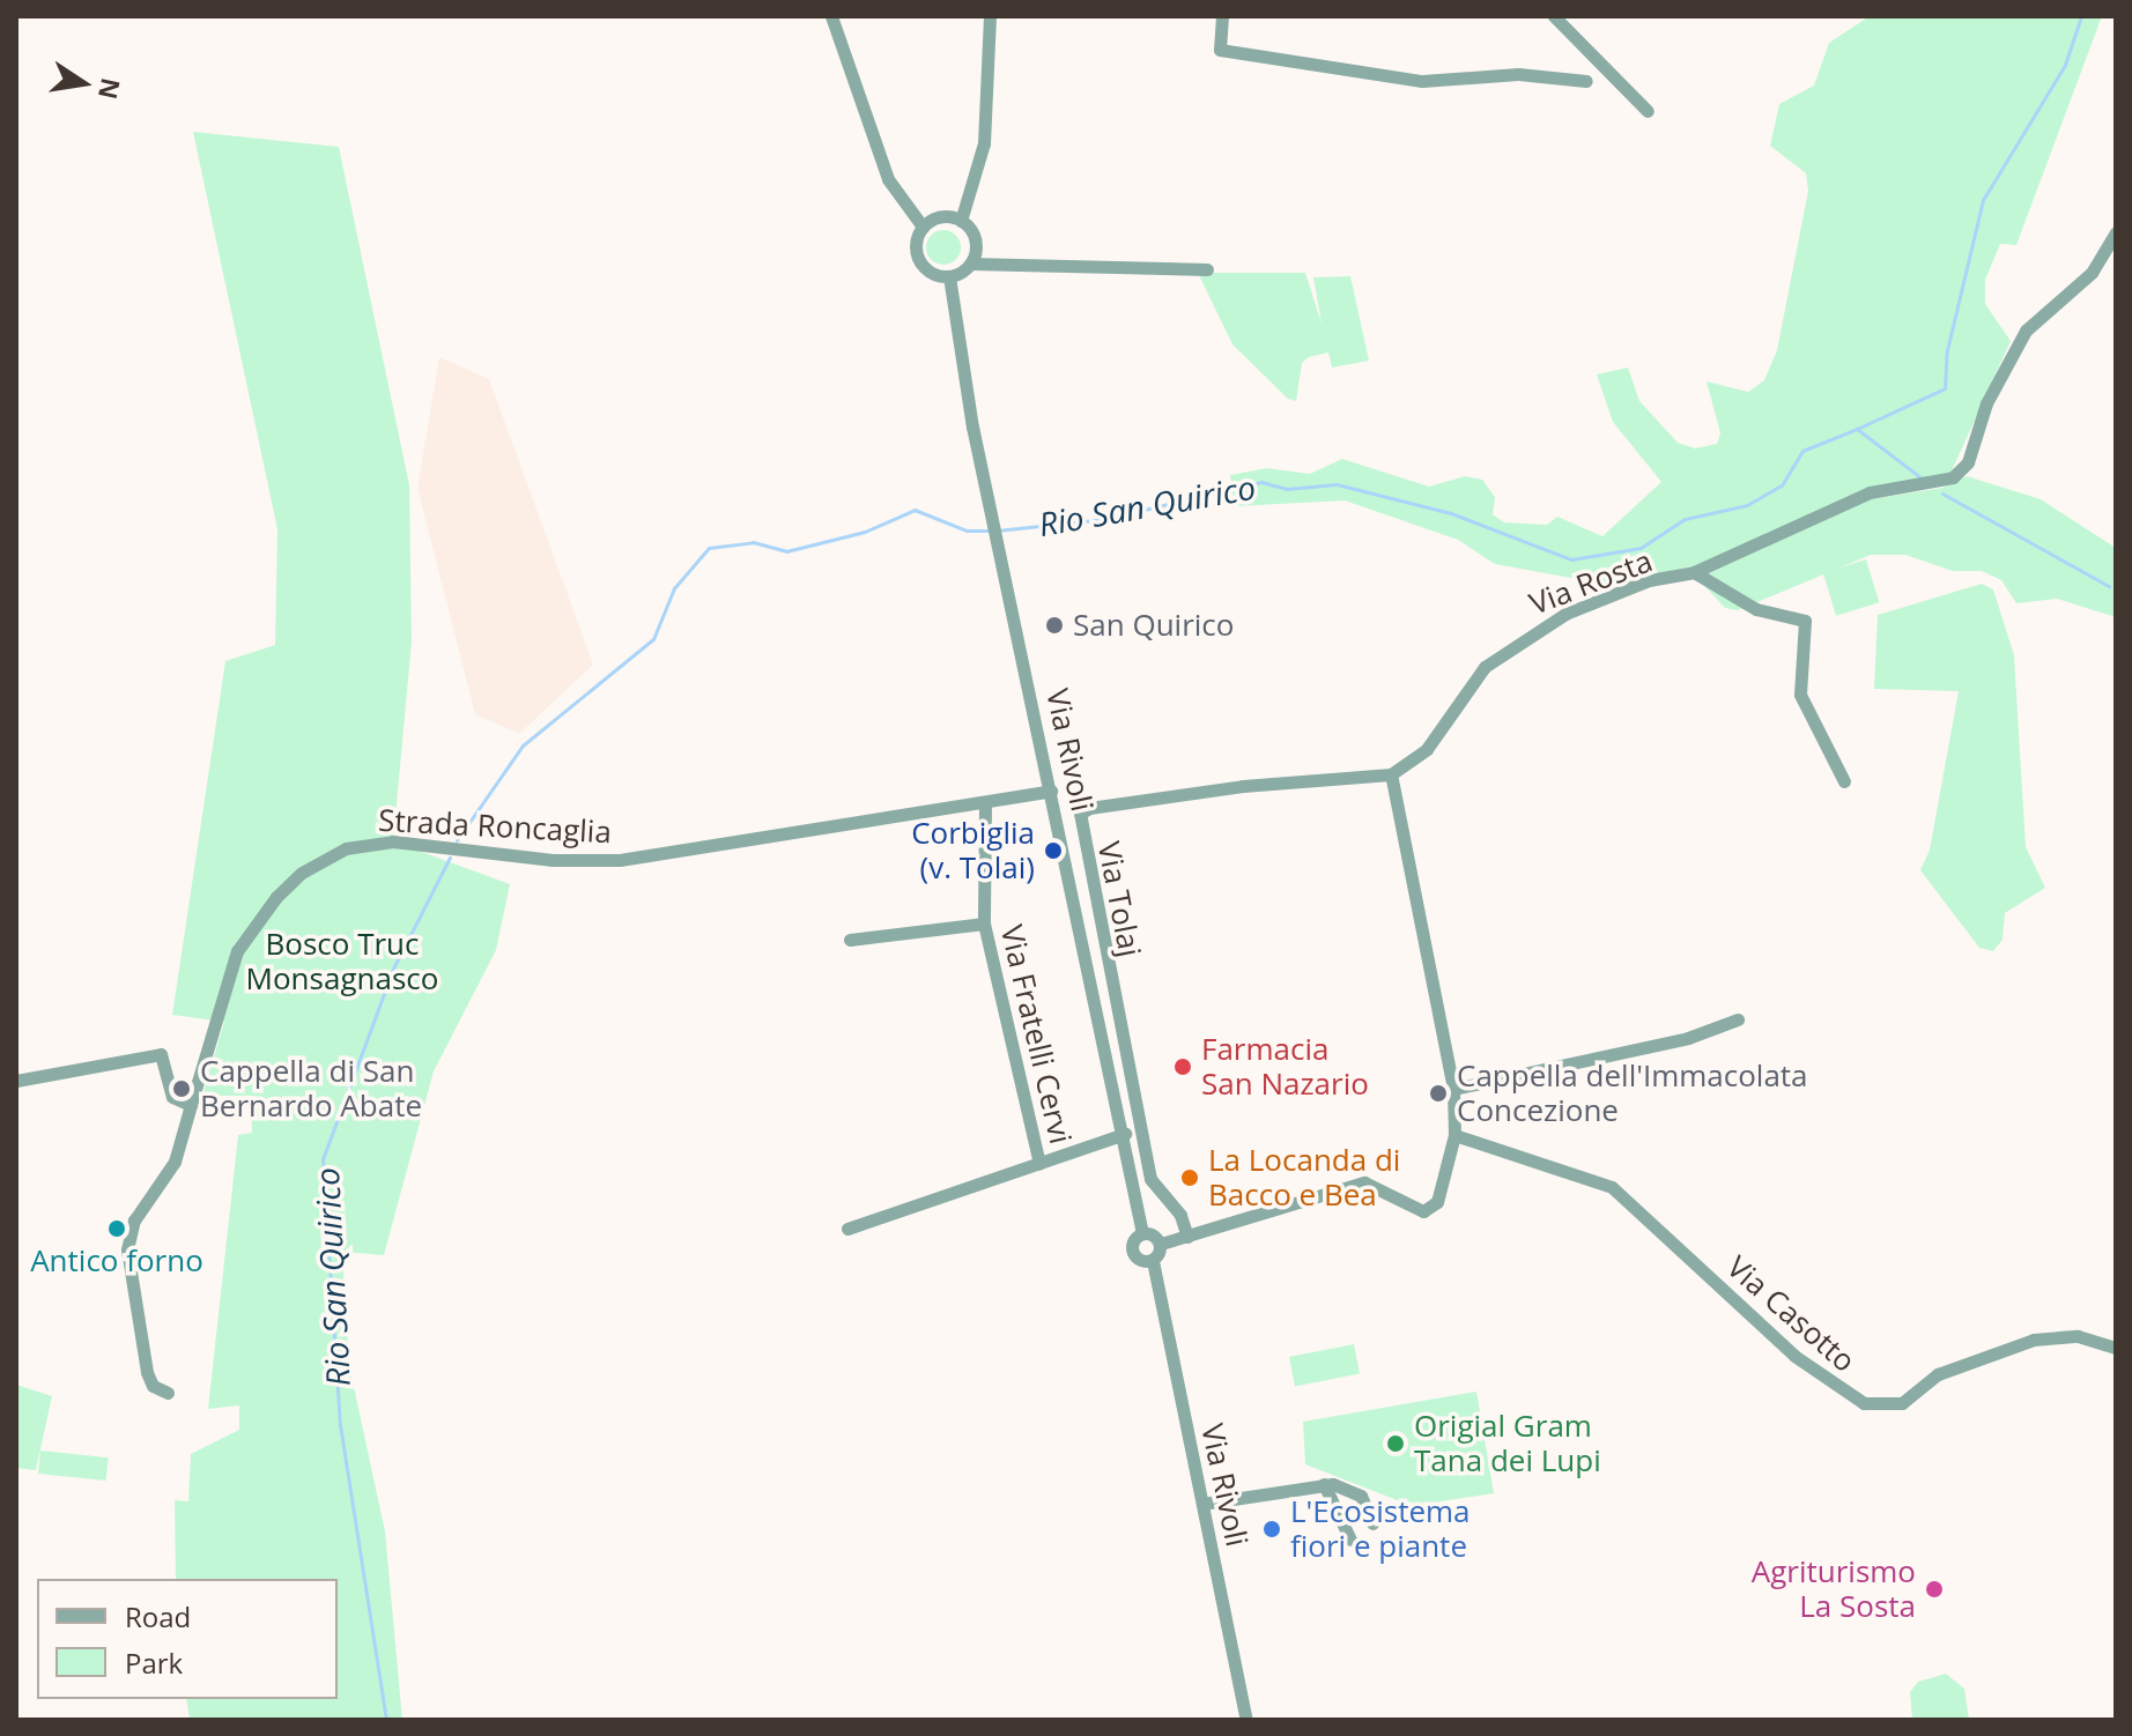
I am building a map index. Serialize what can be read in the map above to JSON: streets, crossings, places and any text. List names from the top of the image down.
{
  "streets": {
    "street": [
      "Via Rosta",
      "Via Rivoli",
      "Strada Roncaglia",
      "Via Tolaj",
      "Via Fratelli Cervi",
      "Via Casotto"
    ]
  },
  "crossings": [
    ["Via Rosta", "Via Tolaj"],
    ["Via Rivoli", "Strada Roncaglia"],
    ["Strada Roncaglia", "Via Fratelli Cervi"]
  ],
  "water": ["Rio San Quirico"],
  "parks": ["Bosco Truc Monsagnasco"],
  "places": [
    "San Quirico",
    "Corbiglia (v. Tolai)",
    "Farmacia San Nazario",
    "Cappella di San Bernardo Abate",
    "Cappella dell'Immacolata Concezione",
    "La Locanda di Bacco e Bea",
    "Antico forno",
    "Origial Gram Tana dei Lupi",
    "L'Ecosistema fiori e piante",
    "Agriturismo La Sosta"
  ],
  "legend": ["Road", "Park"],
  "north": "right"
}
